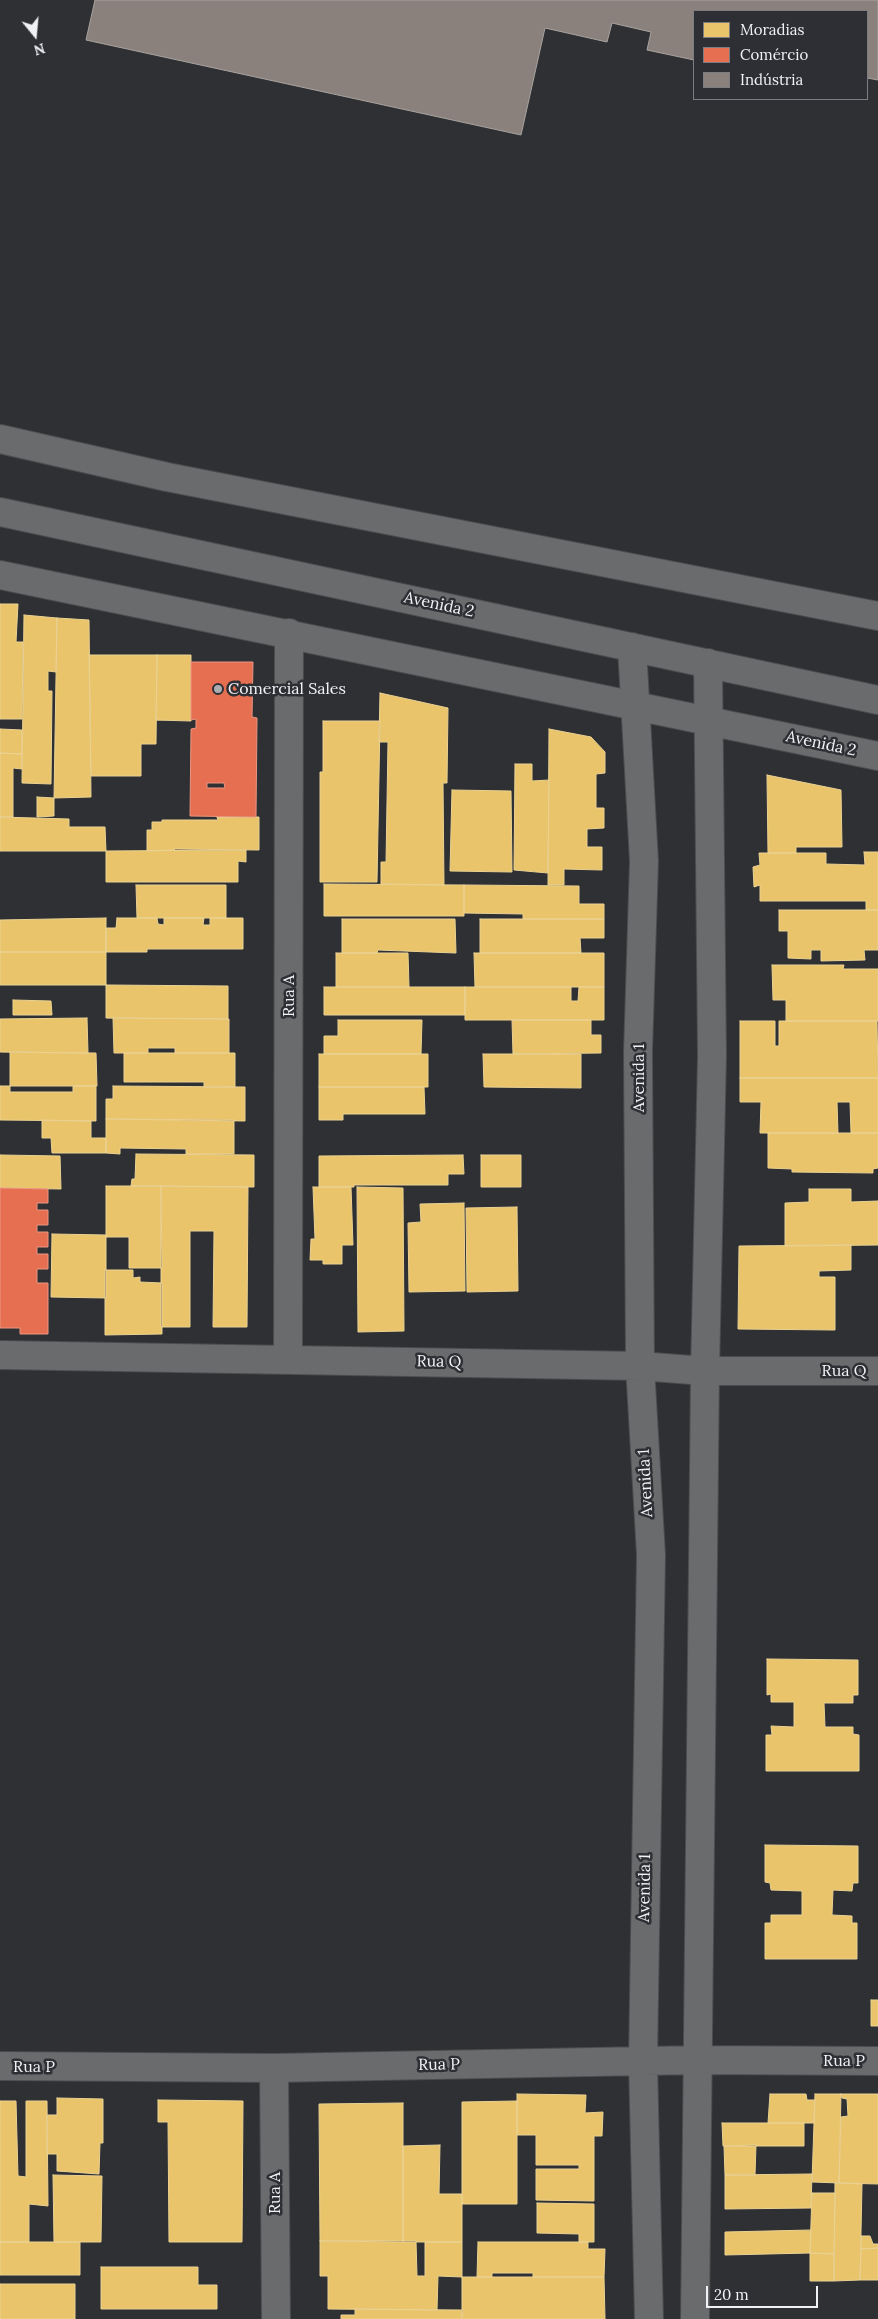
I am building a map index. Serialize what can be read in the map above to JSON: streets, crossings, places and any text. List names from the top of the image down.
{
  "streets": {
    "street": [
      "Avenida 2",
      "Rua A",
      "Avenida 1",
      "Rua Q",
      "Rua P"
    ]
  },
  "crossings": [
    ["Avenida 2", "Rua A"],
    ["Avenida 2", "Avenida 1"],
    ["Rua A", "Rua Q"],
    ["Rua A", "Rua P"],
    ["Avenida 1", "Rua Q"],
    ["Avenida 1", "Rua P"]
  ],
  "places": ["Comercial Sales"],
  "legend": ["Moradias", "Comércio", "Indústria"],
  "scale_bar": "20 m",
  "north": "bottom"
}
